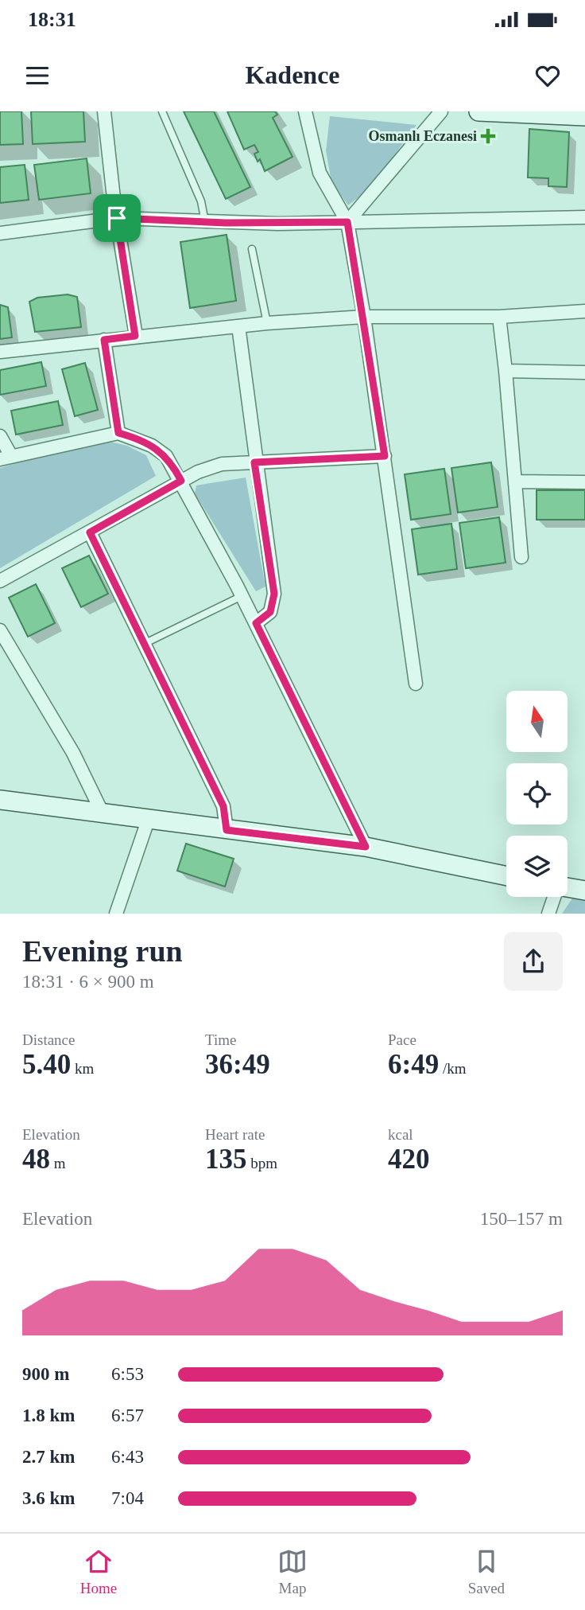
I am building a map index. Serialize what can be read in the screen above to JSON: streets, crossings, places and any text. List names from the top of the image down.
{
  "places": {
    "health": ["Osmanlı Eczanesi"]
  },
  "north": "top",
  "page": {
    "status": "18:31",
    "header": "Kadence",
    "heading": ["Evening run", "18:31 · 6 × 900 m"],
    "stats": [
      ["Distance", "5.40 km"],
      ["Time", "36:49"],
      ["Pace", "6:49 /km"],
      ["Elevation", "48 m"],
      ["Heart rate", "135 bpm"],
      ["kcal", "420"]
    ],
    "chart": ["Elevation", "150–157 m"],
    "list": [
      {
        "name": "900 m",
        "note": "6:53"
      },
      {
        "name": "1.8 km",
        "note": "6:57"
      },
      {
        "name": "2.7 km",
        "note": "6:43"
      },
      {
        "name": "3.6 km",
        "note": "7:04"
      }
    ],
    "tabs": ["Home", "Map", "Saved"]
  }
}
